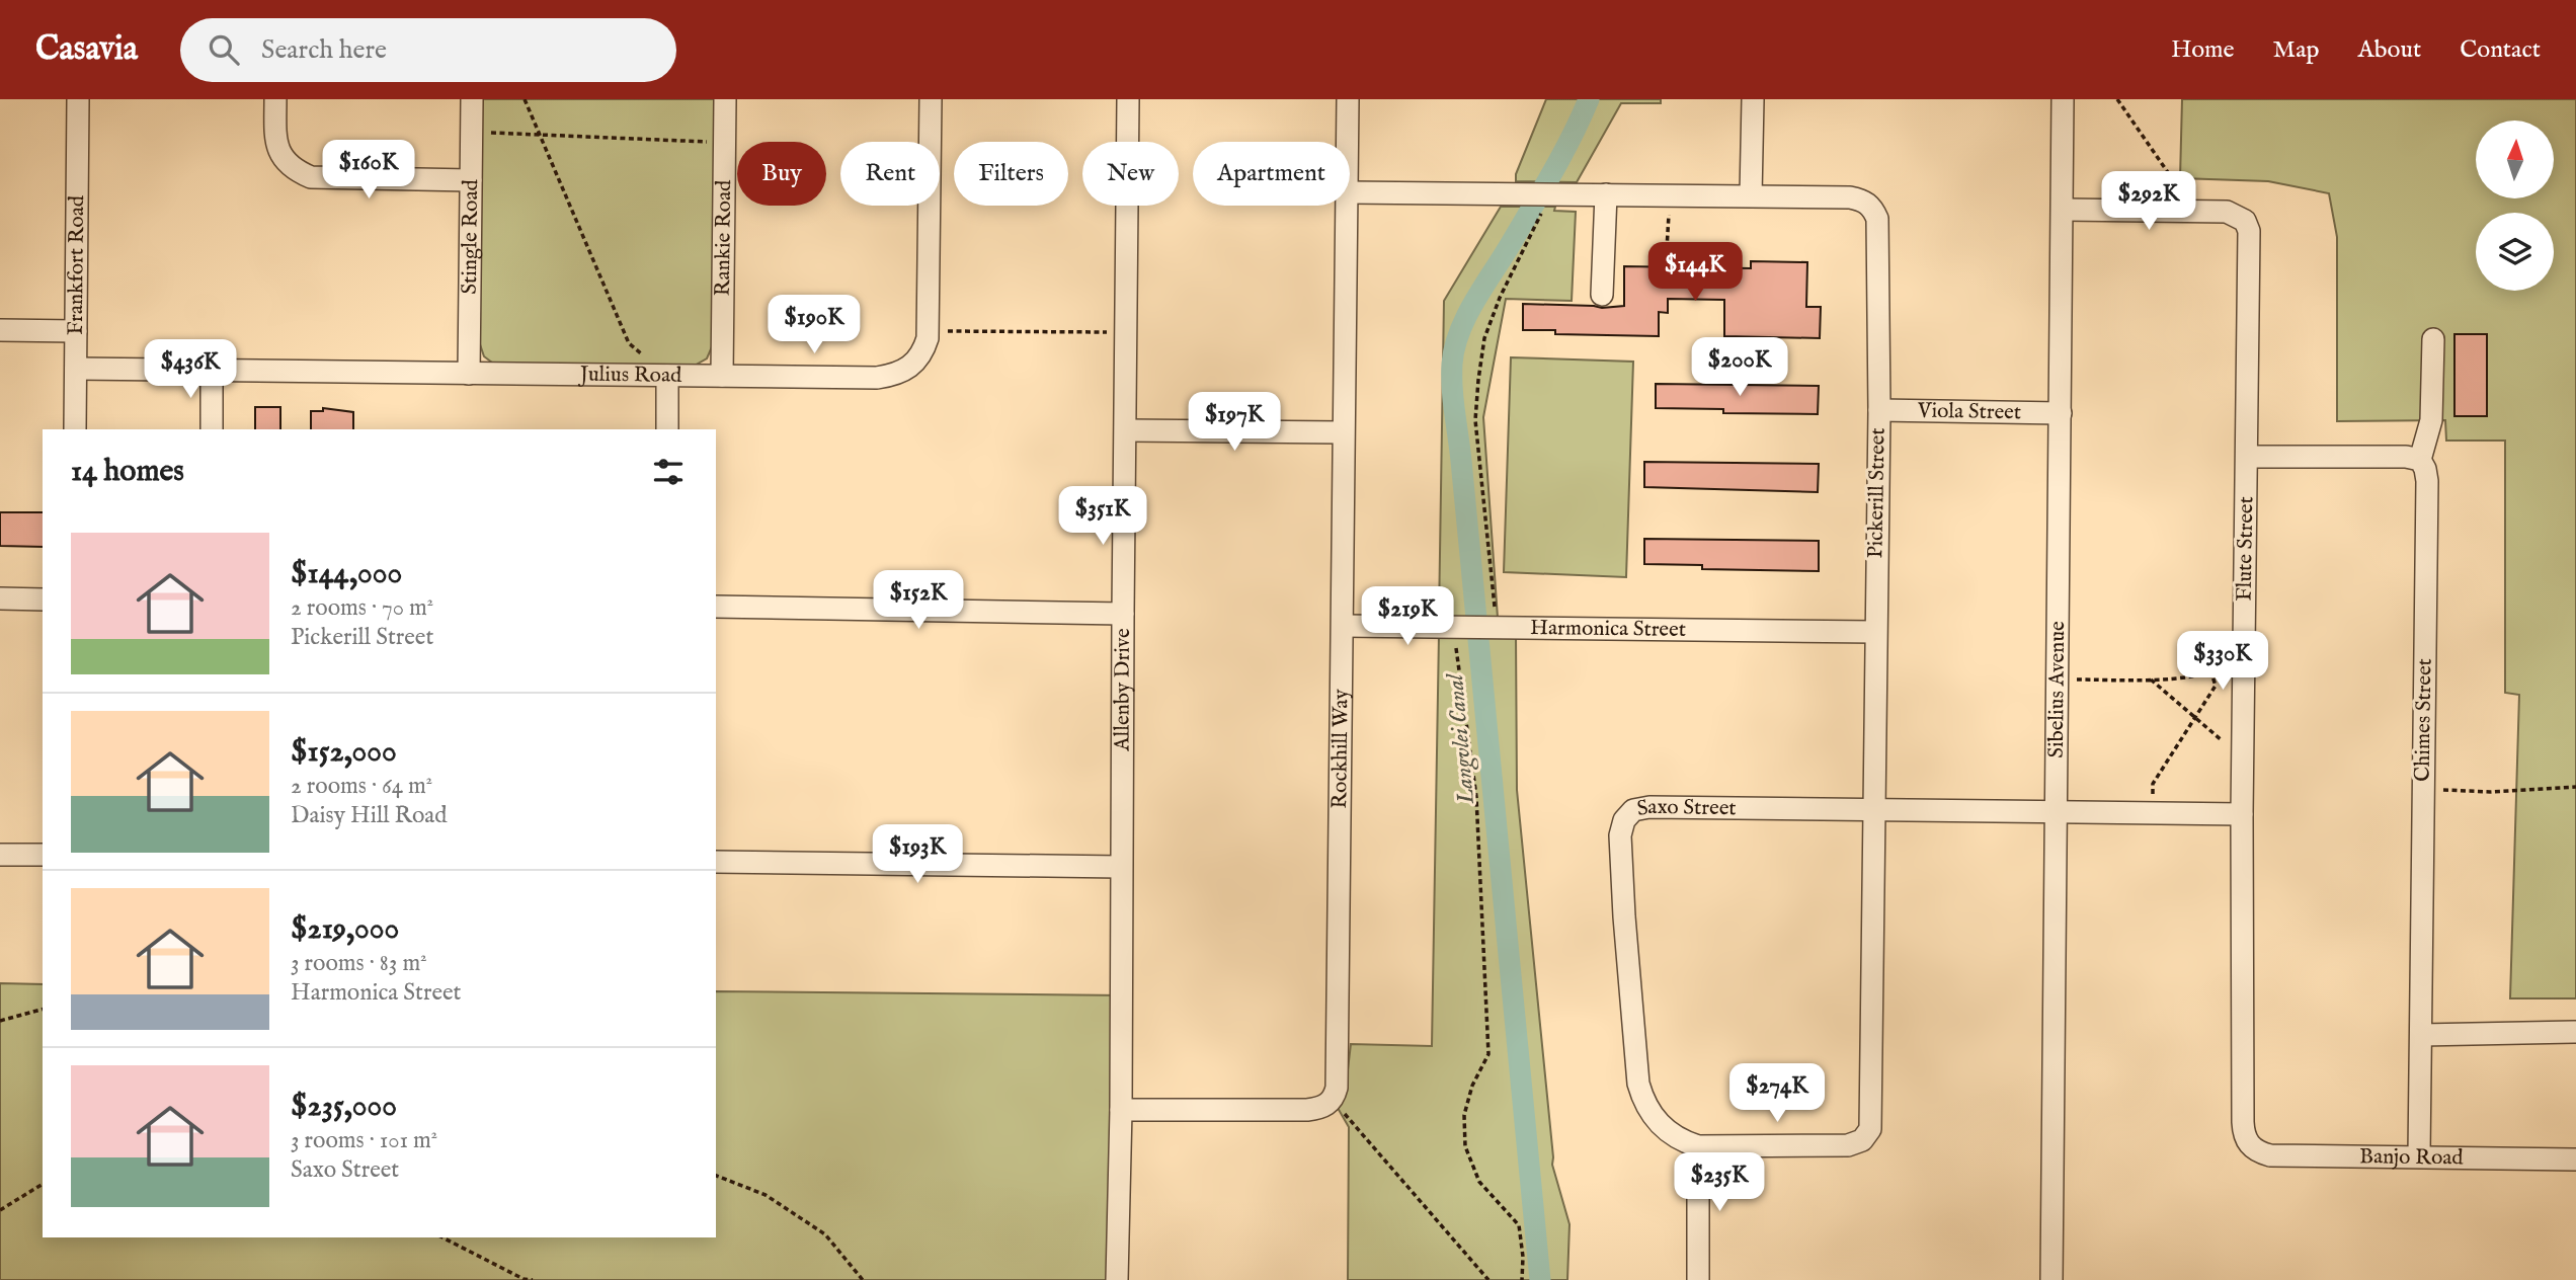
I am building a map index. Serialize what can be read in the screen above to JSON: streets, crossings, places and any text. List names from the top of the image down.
{
  "streets": {
    "street": [
      "Stingle Road",
      "Rankie Road",
      "Frankfort Road",
      "Julius Road",
      "Viola Street",
      "Pickerill Street",
      "Flute Street",
      "Harmonica Street",
      "Allenby Drive",
      "Sibelius Avenue",
      "Chimes Street",
      "Rockhill Way",
      "Saxo Street",
      "Banjo Road"
    ]
  },
  "crossings": [
    ["Stingle Road", "Julius Road"],
    ["Rankie Road", "Julius Road"],
    ["Frankfort Road", "Julius Road"],
    ["Viola Street", "Pickerill Street"],
    ["Viola Street", "Sibelius Avenue"],
    ["Pickerill Street", "Harmonica Street"],
    ["Pickerill Street", "Saxo Street"],
    ["Flute Street", "Sibelius Avenue"],
    ["Flute Street", "Saxo Street"],
    ["Flute Street", "Banjo Road"],
    ["Harmonica Street", "Rockhill Way"],
    ["Sibelius Avenue", "Saxo Street"],
    ["Chimes Street", "Banjo Road"]
  ],
  "water": ["Langvlei Canal"],
  "north": "top",
  "page": {
    "header": "Casavia",
    "search": "Search here",
    "nav": [
      "Home",
      "Map",
      "About",
      "Contact"
    ],
    "price": [
      "$160K",
      "$292K",
      "$144K",
      "$190K",
      "$200K",
      "$436K",
      "$197K",
      "$351K",
      "$152K",
      "$219K",
      "$330K",
      "$193K",
      "$274K",
      "$235K"
    ],
    "chip": [
      "Buy",
      "Rent",
      "Filters",
      "New",
      "Apartment"
    ],
    "heading": "14 homes",
    "list": [
      {
        "name": "$144,000",
        "note": "2 rooms · 70 m² · Pickerill Street"
      },
      {
        "name": "$152,000",
        "note": "2 rooms · 64 m² · Daisy Hill Road"
      },
      {
        "name": "$219,000",
        "note": "3 rooms · 83 m² · Harmonica Street"
      },
      {
        "name": "$235,000",
        "note": "3 rooms · 101 m² · Saxo Street"
      }
    ]
  }
}
